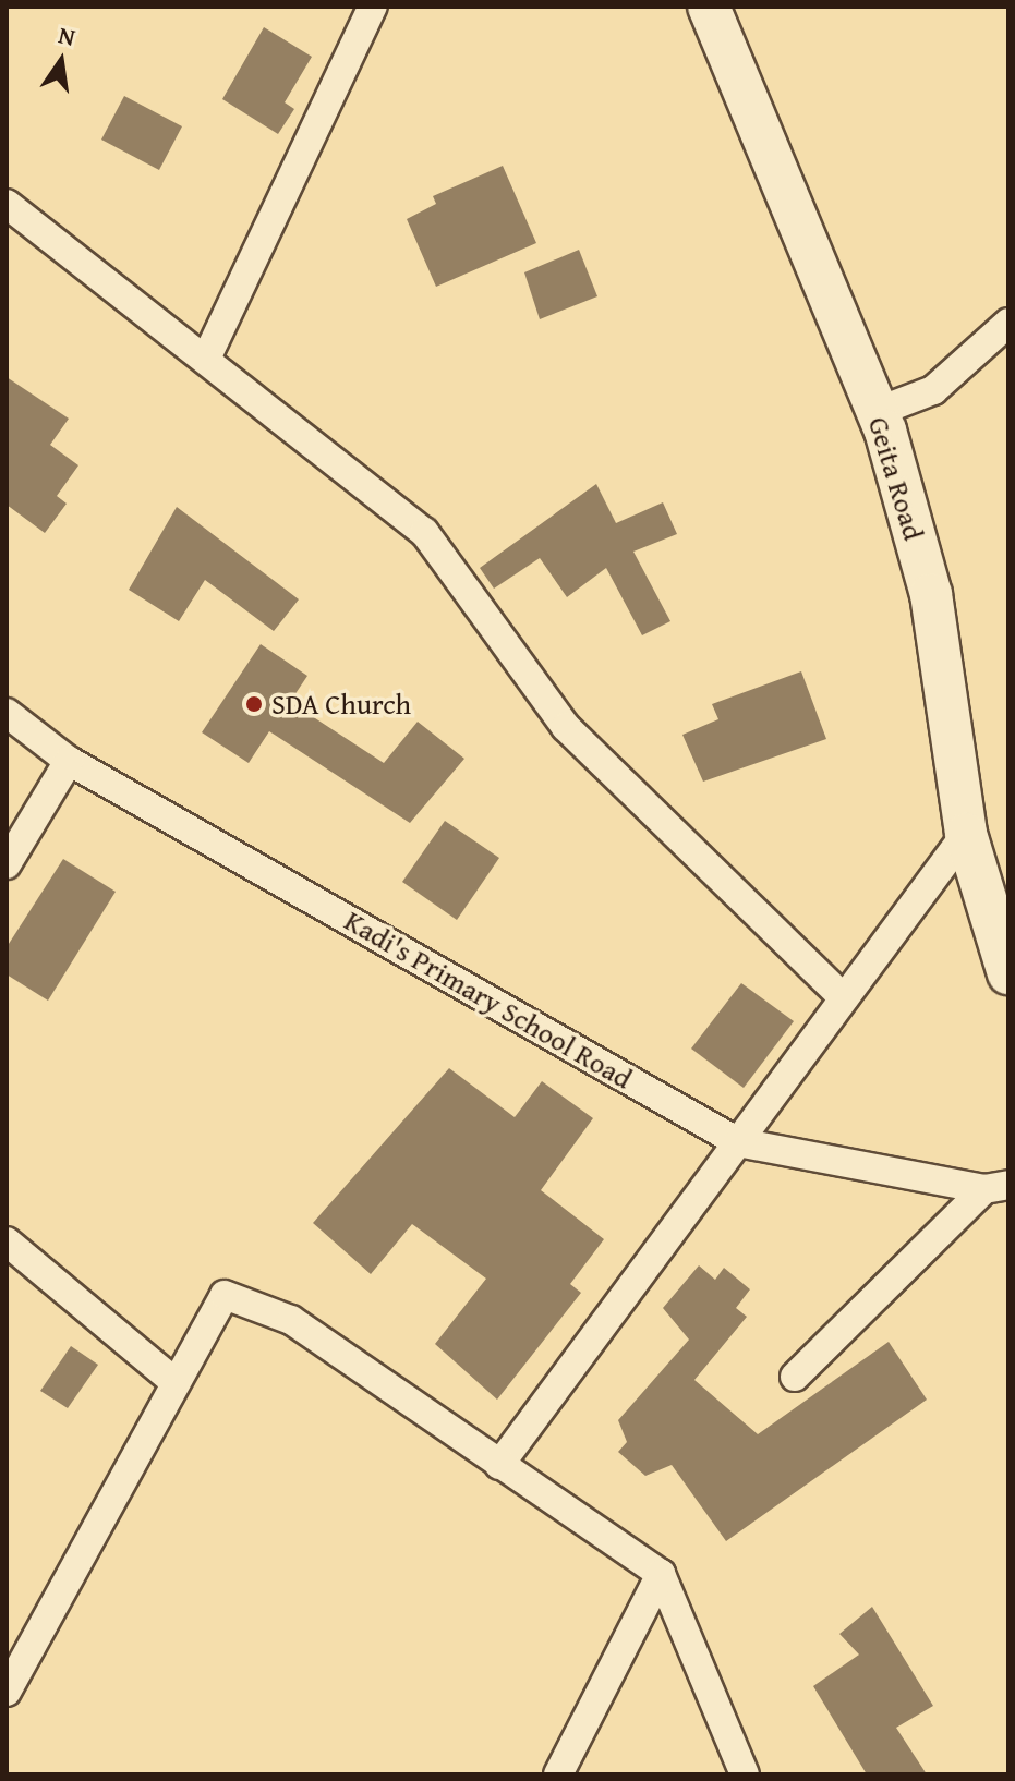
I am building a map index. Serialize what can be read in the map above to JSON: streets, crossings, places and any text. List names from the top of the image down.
{
  "streets": {
    "main road": ["Geita Road"],
    "street": ["Kadi's Primary School Road"]
  },
  "places": ["SDA Church"],
  "north": "top"
}
